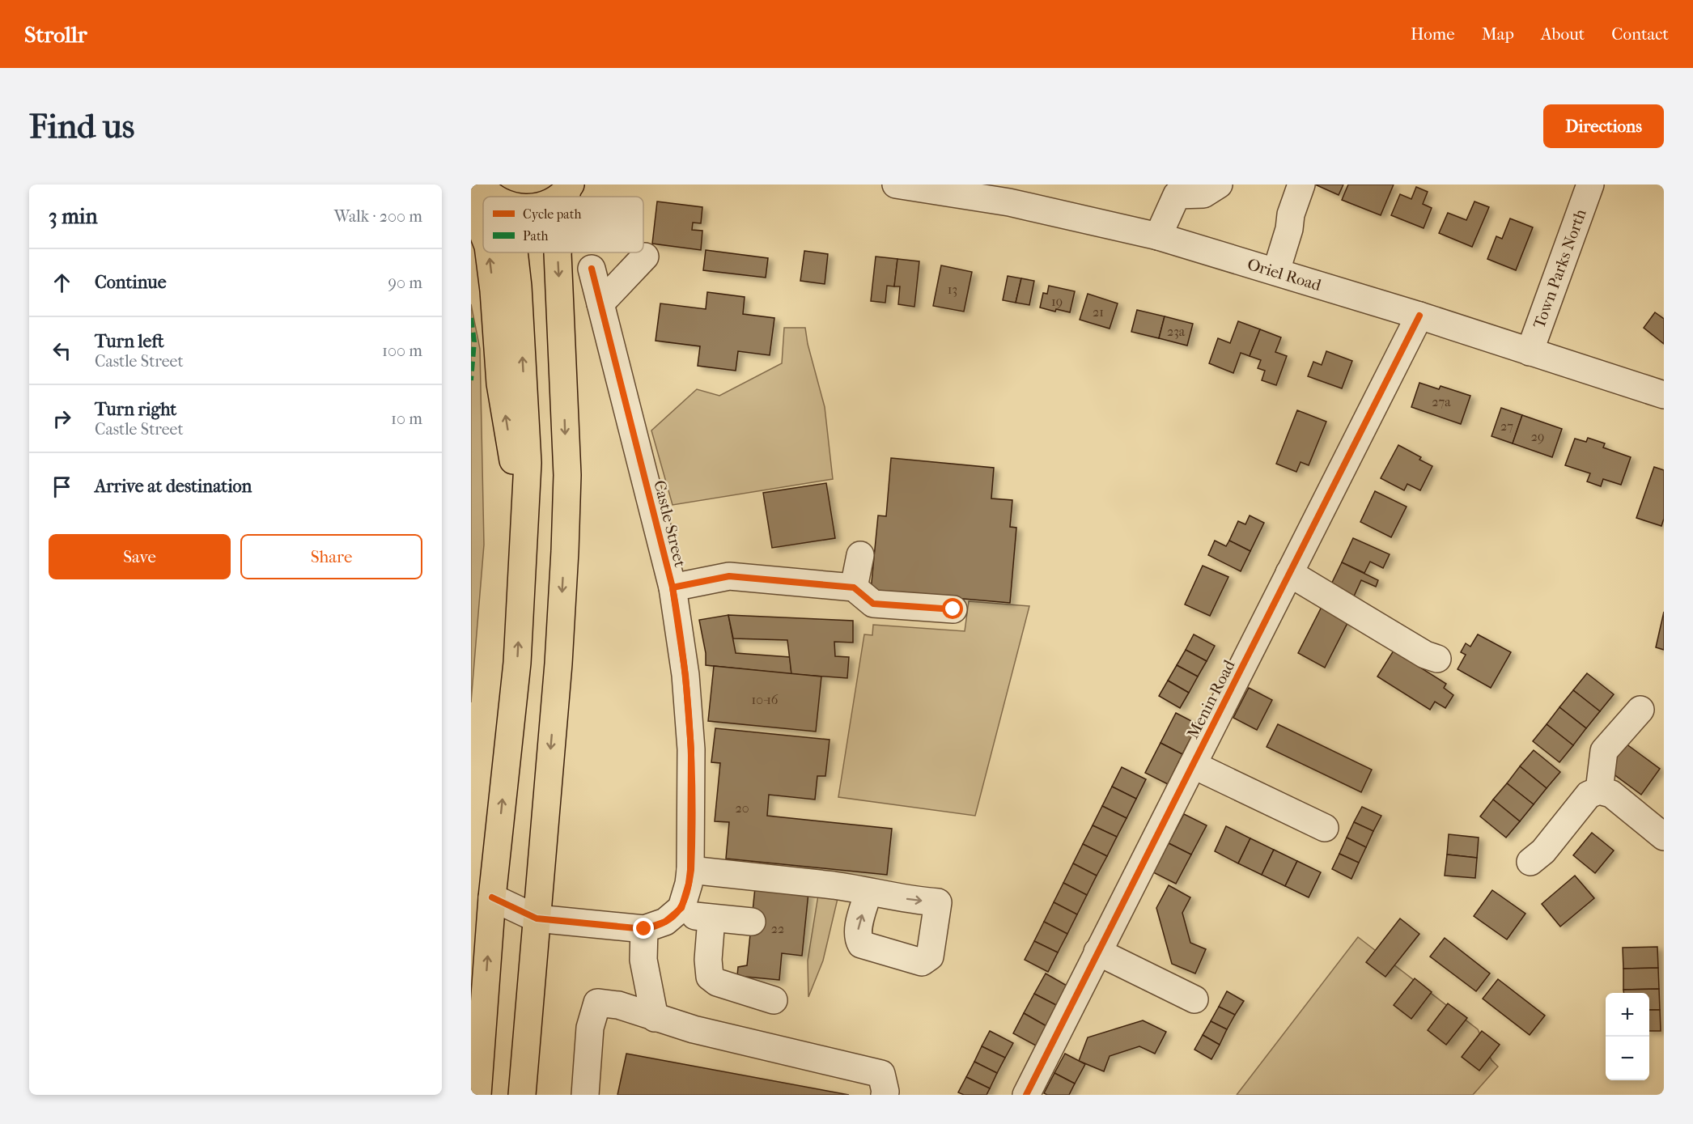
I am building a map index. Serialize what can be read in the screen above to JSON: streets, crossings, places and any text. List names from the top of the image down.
{
  "streets": {
    "street": [
      "Town Parks North",
      "Oriel Road",
      "Castle Street",
      "Menin Road"
    ]
  },
  "crossings": [
    ["Town Parks North", "Oriel Road"],
    ["Oriel Road", "Menin Road"]
  ],
  "house_numbers": [
    "13",
    "19",
    "21",
    "23a",
    "27a",
    "27",
    "29",
    "10-16",
    "20",
    "22"
  ],
  "legend": ["Cycle path", "Path"],
  "page": {
    "header": "Strollr",
    "nav": [
      "Home",
      "Map",
      "About",
      "Contact"
    ],
    "buttons": [
      "Directions",
      ["Save", "Share"]
    ],
    "title": "Find us",
    "heading": ["3 min", "Walk · 200 m"],
    "list": [
      ["Continue", "90 m"],
      ["Turn left", "Castle Street", "100 m"],
      ["Turn right", "Castle Street", "10 m"],
      "Arrive at destination"
    ],
    "map_buttons": ["+", "−"]
  }
}
